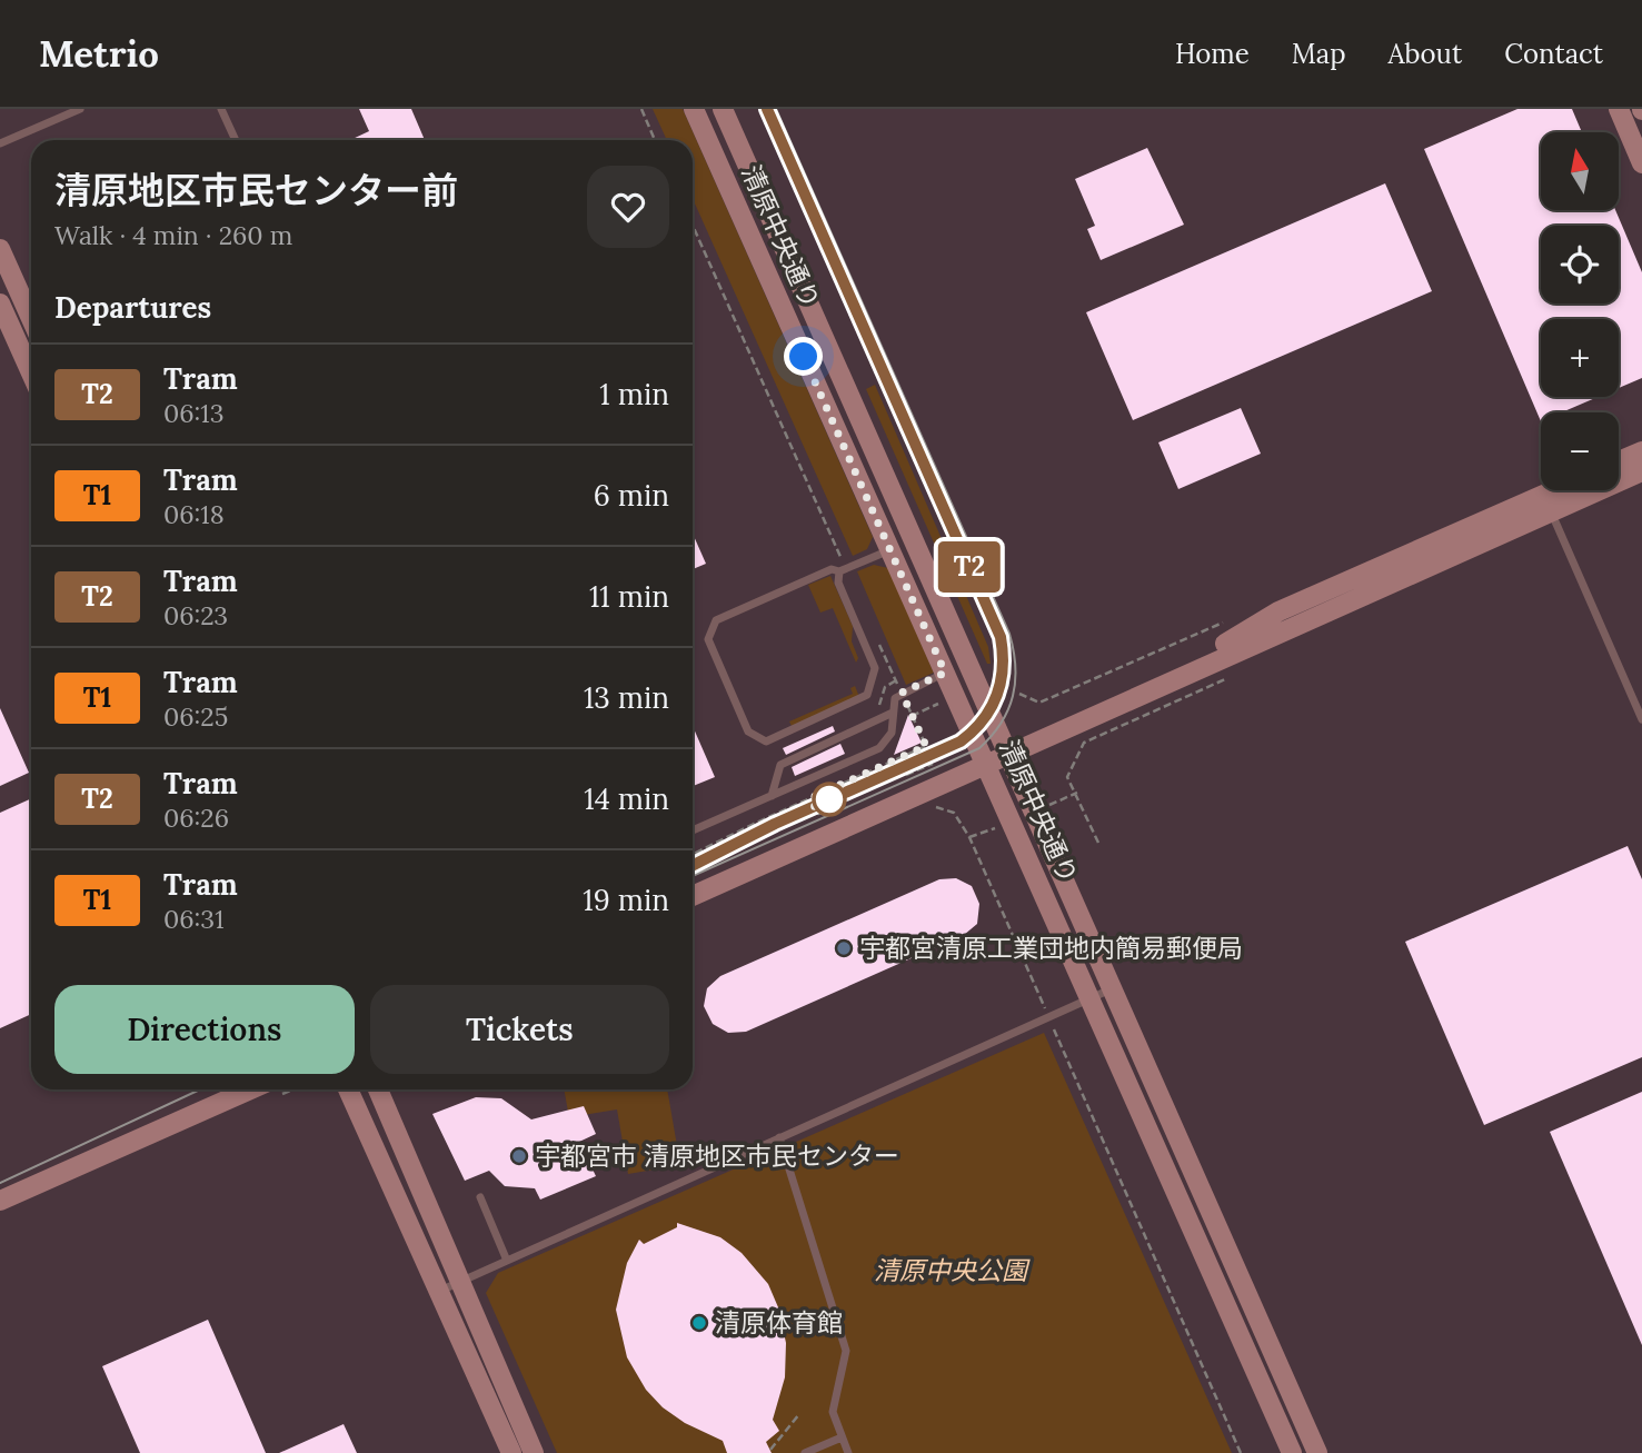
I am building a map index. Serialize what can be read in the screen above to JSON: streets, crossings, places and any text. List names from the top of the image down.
{
  "streets": {
    "street": ["清原中央通り"]
  },
  "parks": ["清原中央公園"],
  "places": ["宇都宮清原工業団地内簡易郵便局", "宇都宮市 清原地区市民センター", "清原体育館"],
  "lines": ["tram line T2"],
  "north": "top",
  "page": {
    "header": "Metrio",
    "nav": [
      "Home",
      "Map",
      "About",
      "Contact"
    ],
    "on_map": "T2",
    "map_buttons": ["+", "−"],
    "heading": [
      ["清原地区市民センター前", "Walk · 4 min · 260 m"],
      "Departures"
    ],
    "list": [
      {
        "mark": "T2",
        "name": "Tram",
        "note": "06:13",
        "value": "1 min"
      },
      {
        "mark": "T1",
        "name": "Tram",
        "note": "06:18",
        "value": "6 min"
      },
      {
        "mark": "T2",
        "name": "Tram",
        "note": "06:23",
        "value": "11 min"
      },
      {
        "mark": "T1",
        "name": "Tram",
        "note": "06:25",
        "value": "13 min"
      },
      {
        "mark": "T2",
        "name": "Tram",
        "note": "06:26",
        "value": "14 min"
      },
      {
        "mark": "T1",
        "name": "Tram",
        "note": "06:31",
        "value": "19 min"
      }
    ],
    "buttons": ["Directions", "Tickets"]
  }
}
